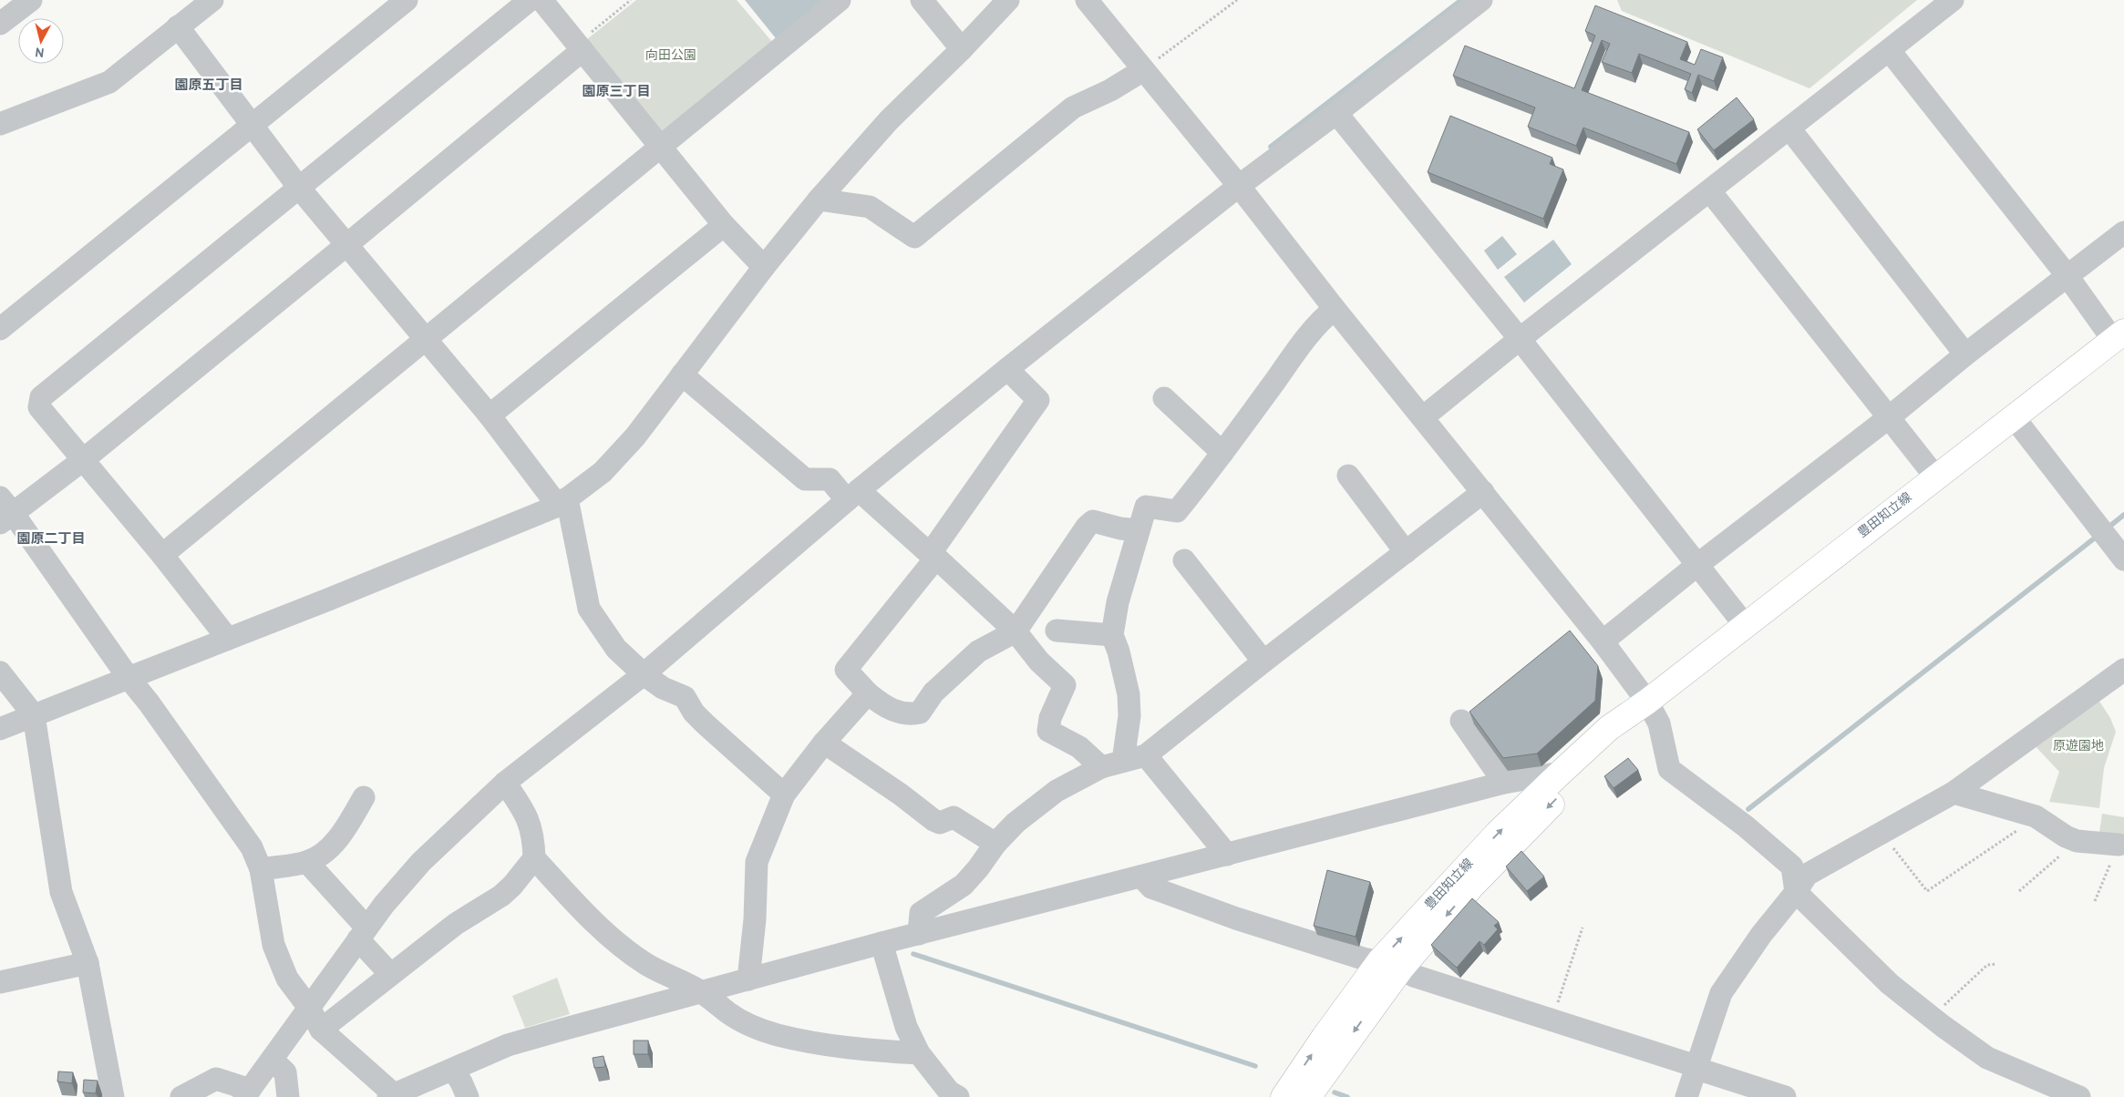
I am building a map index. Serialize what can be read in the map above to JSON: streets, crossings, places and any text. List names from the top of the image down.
{
  "streets": {
    "main road": ["豊田知立線"]
  },
  "districts": ["園原五丁目", "園原三丁目", "園原二丁目"],
  "parks": ["向田公園", "原遊園地"],
  "north": "bottom"
}
